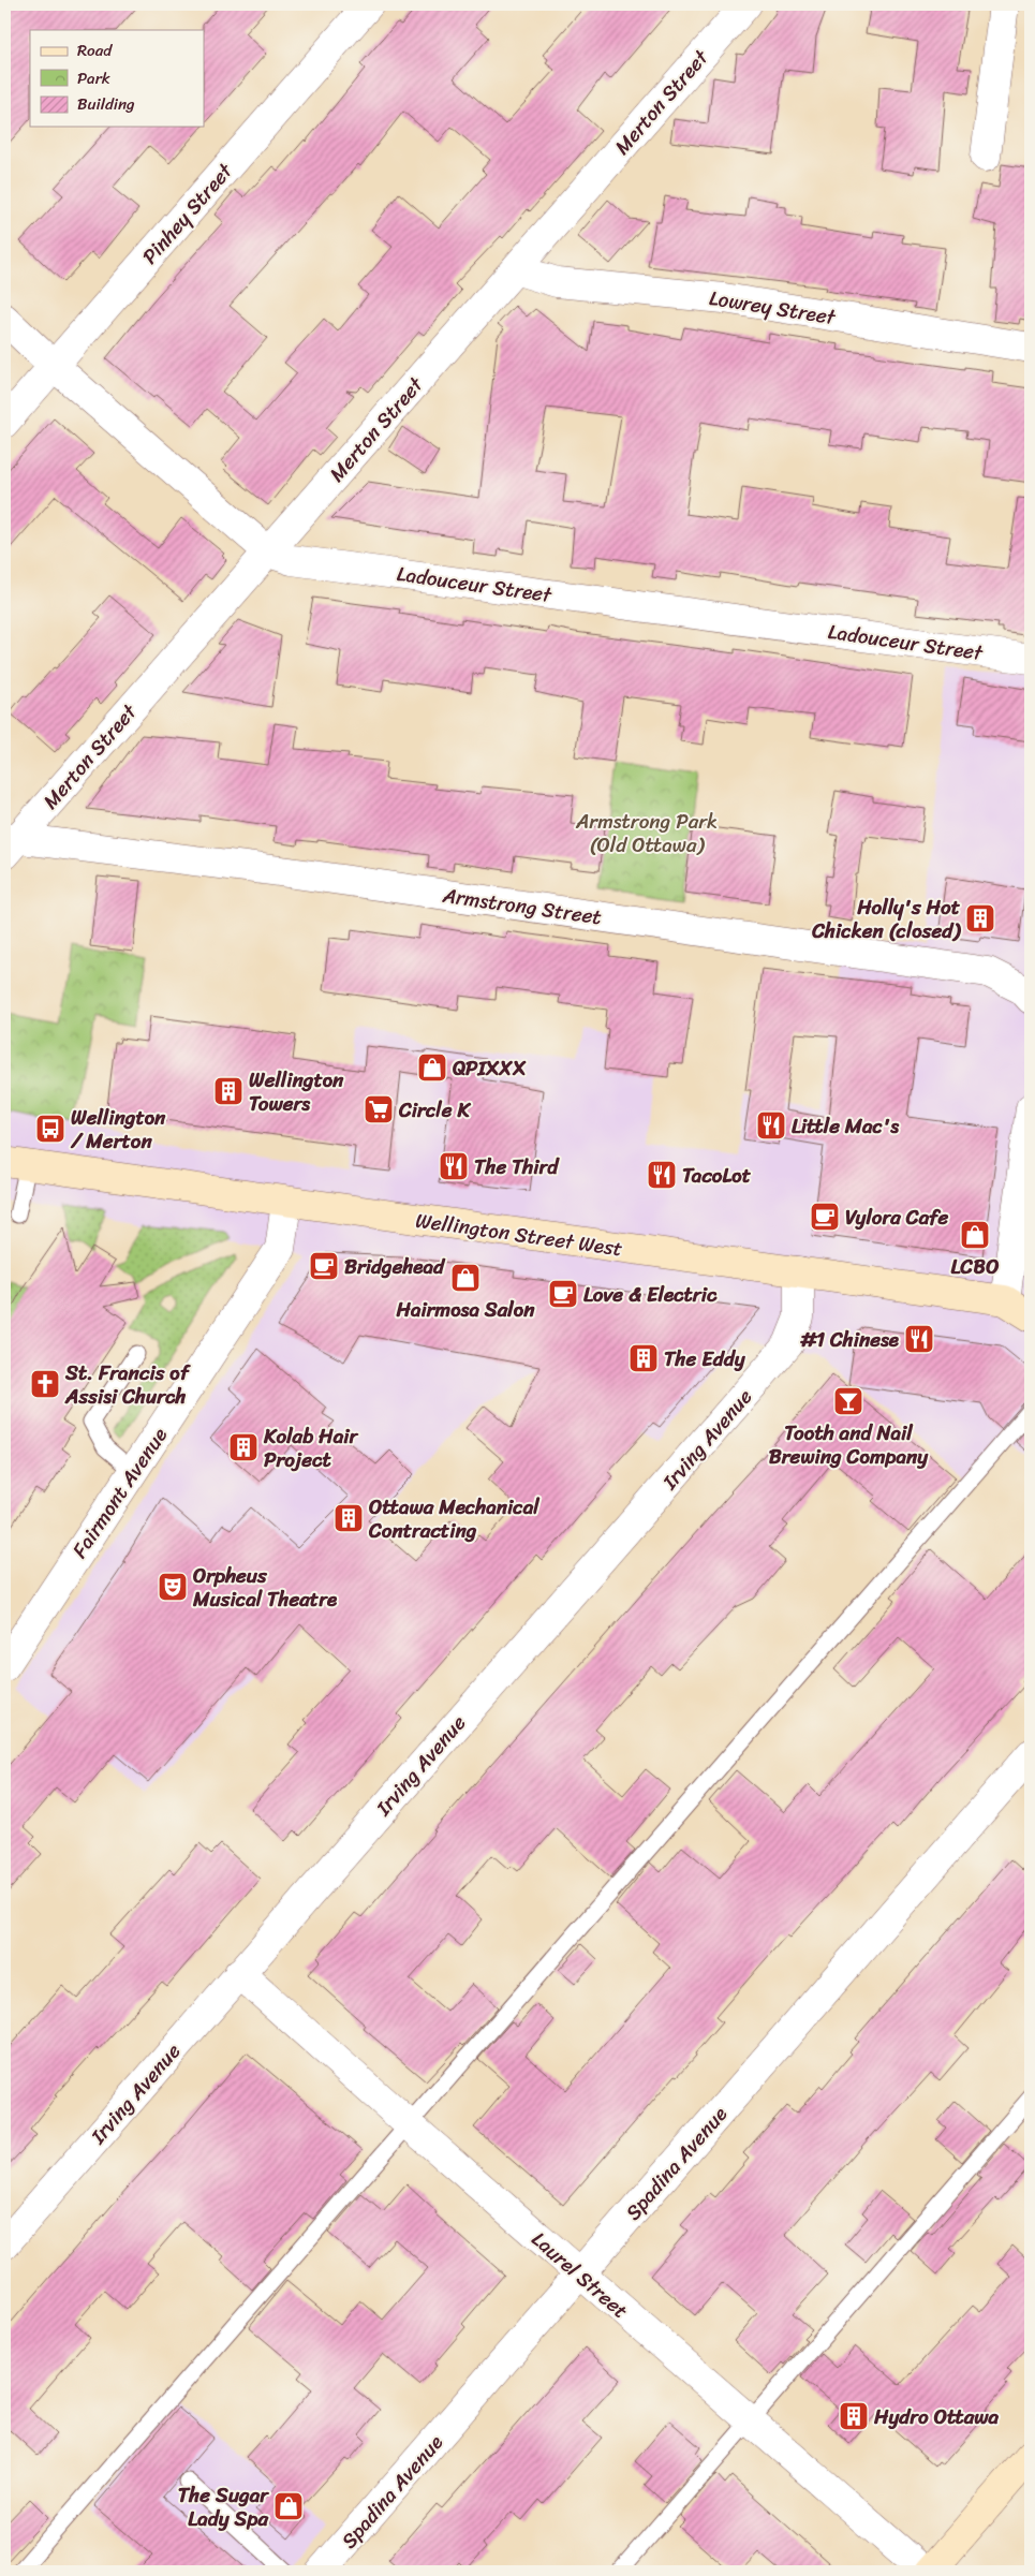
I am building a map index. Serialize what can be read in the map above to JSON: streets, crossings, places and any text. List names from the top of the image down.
{
  "streets": {
    "main road": ["Wellington Street West"],
    "street": [
      "Merton Street",
      "Pinhey Street",
      "Lowrey Street",
      "Ladouceur Street",
      "Armstrong Street",
      "Irving Avenue",
      "Fairmont Avenue",
      "Spadina Avenue",
      "Laurel Street"
    ]
  },
  "crossings": [
    ["Merton Street", "Lowrey Street"],
    ["Merton Street", "Ladouceur Street"],
    ["Merton Street", "Armstrong Street"],
    ["Pinhey Street", "Ladouceur Street"],
    ["Wellington Street West", "Irving Avenue"],
    ["Wellington Street West", "Fairmont Avenue"],
    ["Irving Avenue", "Laurel Street"],
    ["Spadina Avenue", "Laurel Street"]
  ],
  "parks": ["Armstrong Park (Old Ottawa)"],
  "places": {
    "building": [
      "Holly's Hot Chicken (closed)",
      "Wellington Towers",
      "The Eddy",
      "Kolab Hair Project",
      "Ottawa Mechanical Contracting",
      "Hydro Ottawa"
    ],
    "shop": [
      "QPIXXX",
      "LCBO",
      "Hairmosa Salon",
      "The Sugar Lady Spa"
    ],
    "supermarket": ["Circle K"],
    "restaurant": [
      "Little Mac's",
      "The Third",
      "TacoLot",
      "#1 Chinese"
    ],
    "bus stop": ["Wellington / Merton"],
    "cafe": ["Vylora Cafe", "Bridgehead", "Love & Electric"],
    "church": ["St. Francis of Assisi Church"],
    "bar": ["Tooth and Nail Brewing Company"],
    "theatre": ["Orpheus Musical Theatre"]
  },
  "legend": ["Road", "Park", "Building"]
}
